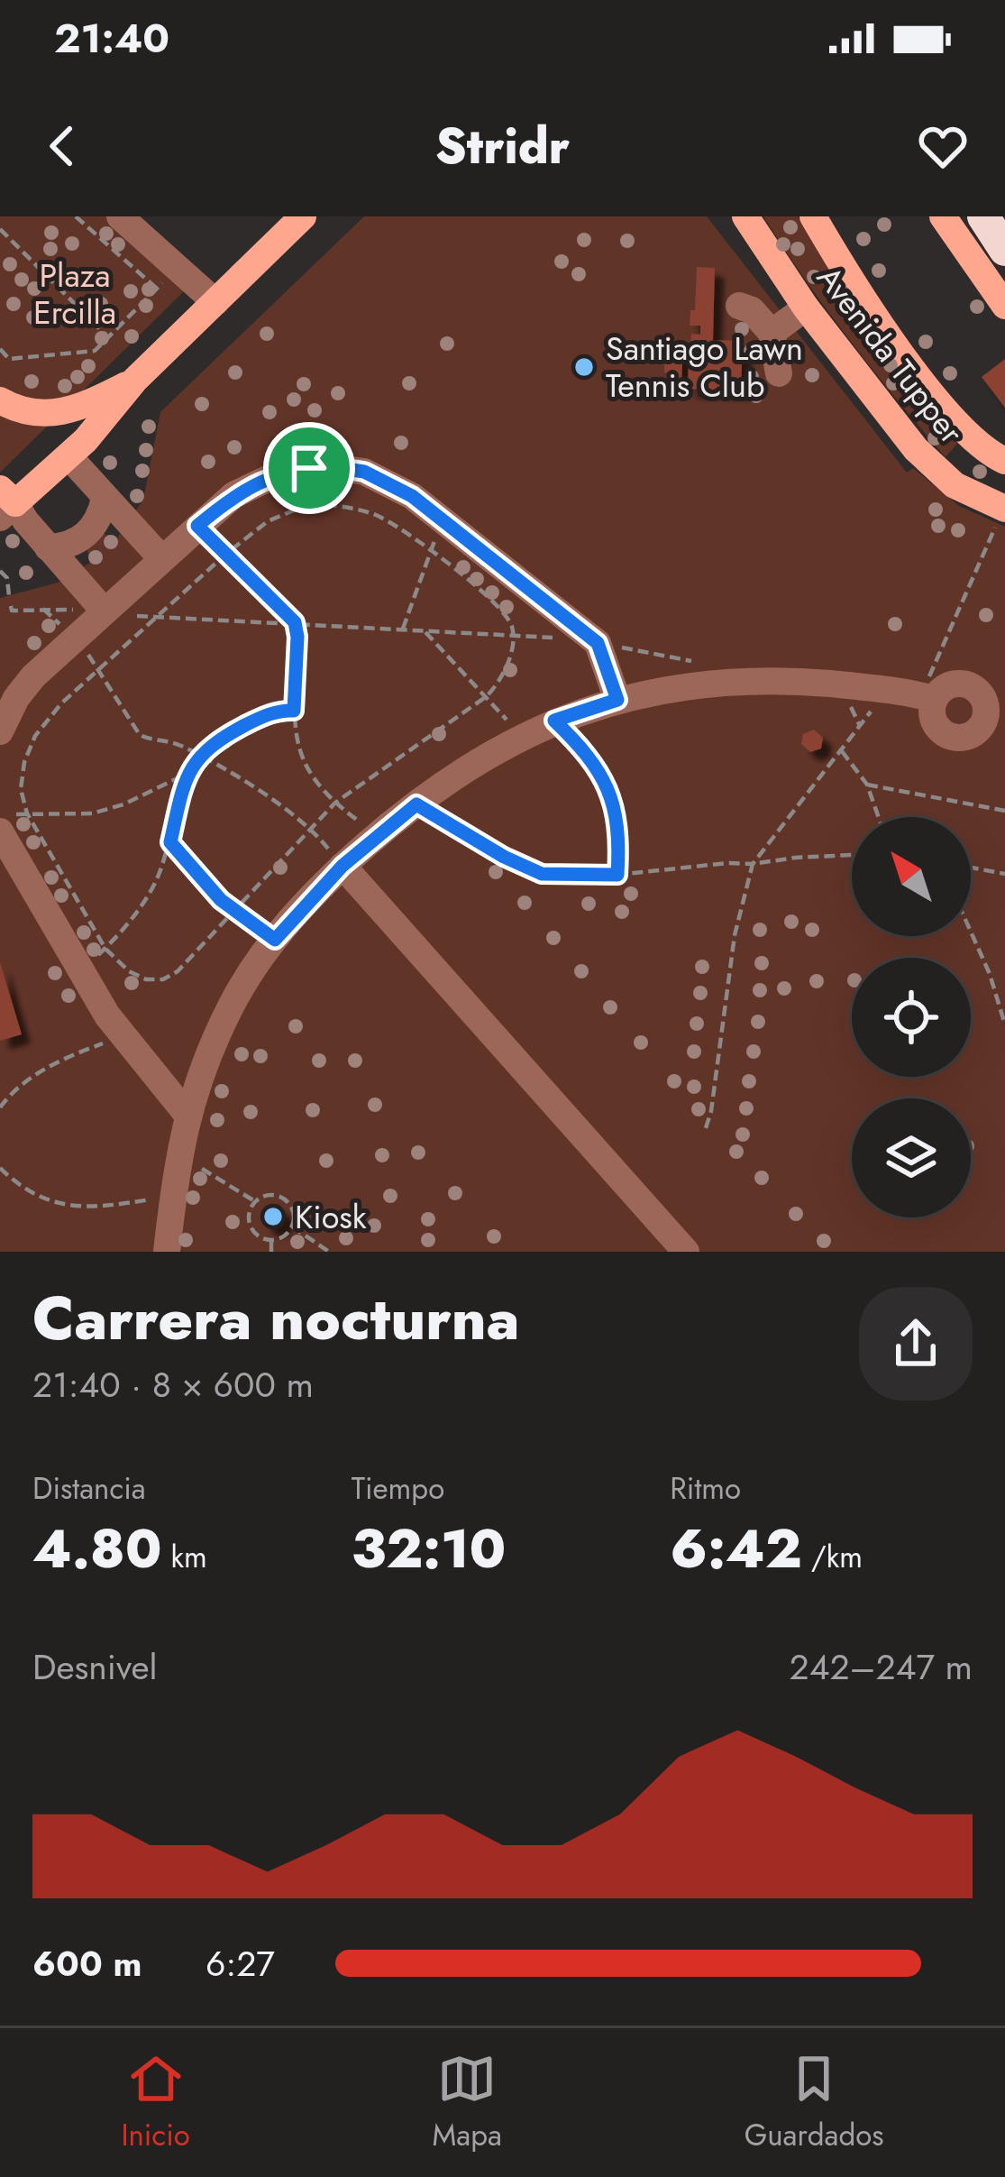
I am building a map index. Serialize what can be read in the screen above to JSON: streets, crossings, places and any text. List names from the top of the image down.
{
  "streets": {
    "main road": ["Avenida Tupper"]
  },
  "parks": ["Plaza Ercilla"],
  "places": ["Santiago Lawn Tennis Club", "Kiosk"],
  "north": "top left",
  "page": {
    "status": "21:40",
    "header": "Stridr",
    "heading": ["Carrera nocturna", "21:40 · 8 × 600 m"],
    "stats": [
      ["Distancia", "4.80 km"],
      ["Tiempo", "32:10"],
      ["Ritmo", "6:42 /km"]
    ],
    "chart": ["Desnivel", "242–247 m"],
    "list": [
      {
        "name": "600 m",
        "note": "6:27"
      }
    ],
    "tabs": ["Inicio", "Mapa", "Guardados"]
  }
}
